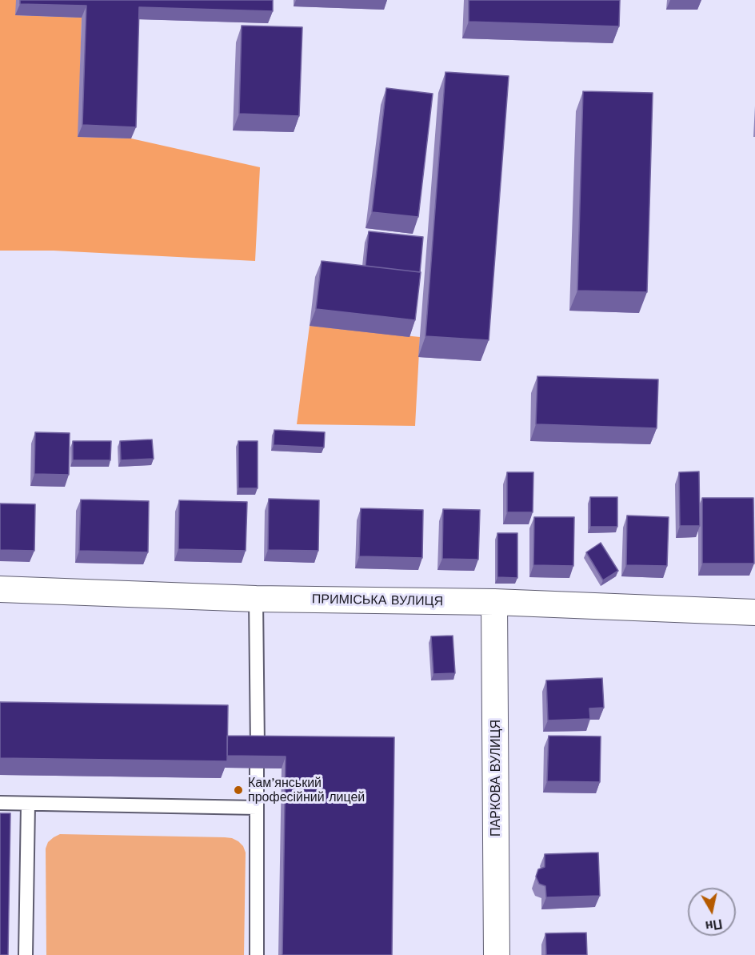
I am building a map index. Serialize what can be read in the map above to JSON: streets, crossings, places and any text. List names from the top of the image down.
{
  "streets": {
    "street": ["ПРИМІСЬКА ВУЛИЦЯ", "ПАРКОВА ВУЛИЦЯ"]
  },
  "crossings": [
    ["ПРИМІСЬКА ВУЛИЦЯ", "ПАРКОВА ВУЛИЦЯ"]
  ],
  "places": ["Кам’янський професійний лицей"],
  "north": "bottom"
}
